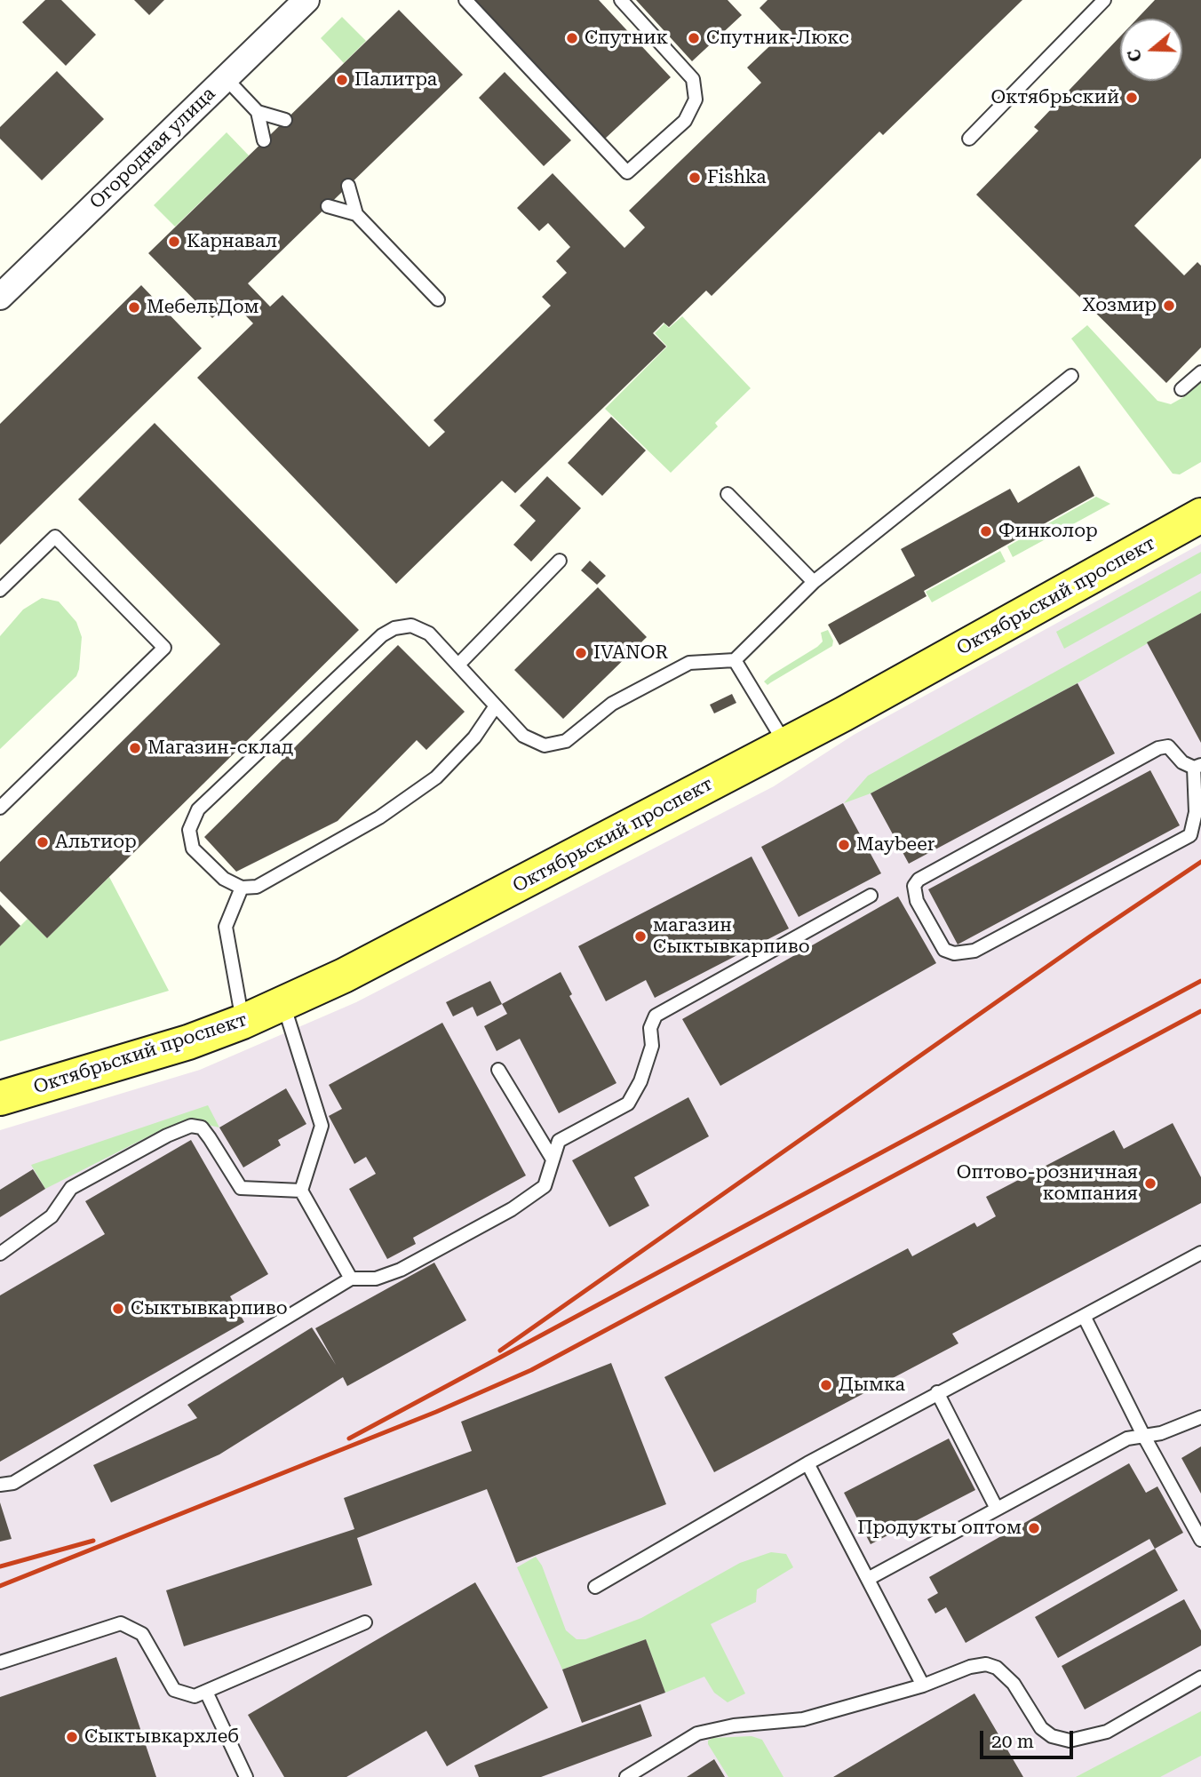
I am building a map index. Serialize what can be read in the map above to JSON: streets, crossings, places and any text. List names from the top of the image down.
{
  "streets": {
    "main road": ["Октябрьский проспект"],
    "street": ["Огородная улица"]
  },
  "places": [
    "Спутник",
    "Спутник-Люкс",
    "Палитра",
    "Октябрьский",
    "Fishka",
    "Карнавал",
    "Хозмир",
    "МебельДом",
    "Финколор",
    "IVANOR",
    "Магазин-склад",
    "Альтиор",
    "Maybeer",
    "магазин Сыктывкарпиво",
    "Оптово-розничная компания",
    "Сыктывкарпиво",
    "Дымка",
    "Продукты оптом",
    "Сыктывкархлеб"
  ],
  "scale_bar": "20 m",
  "north": "left"
}
